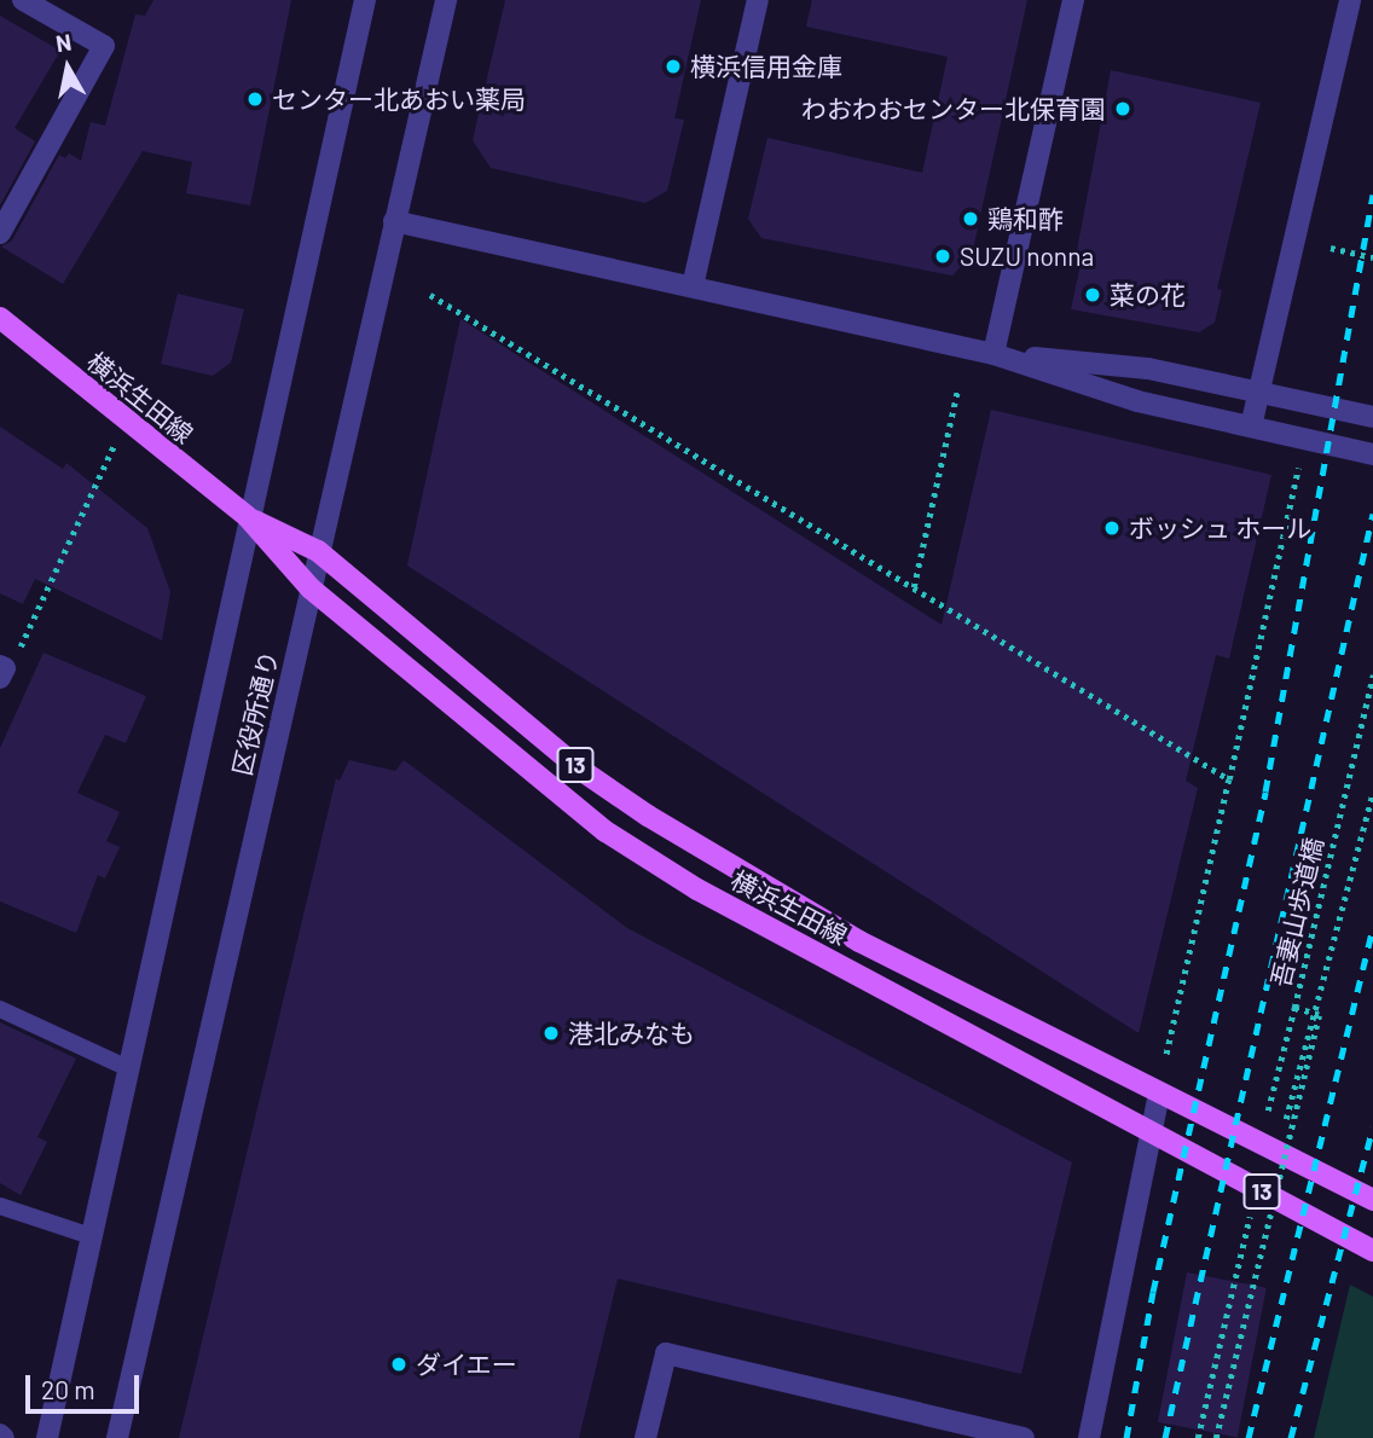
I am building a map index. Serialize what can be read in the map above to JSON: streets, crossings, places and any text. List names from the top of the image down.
{
  "streets": {
    "main road": ["横浜生田線", "13"],
    "street": ["区役所通り"],
    "path": ["吾妻山歩道橋"]
  },
  "crossings": [
    ["横浜生田線", "区役所通り"]
  ],
  "places": [
    "横浜信用金庫",
    "センター北あおい薬局",
    "わおわおセンター北保育園",
    "鶏和酢",
    "SUZU nonna",
    "菜の花",
    "ボッシュ ホール",
    "港北みなも",
    "ダイエー"
  ],
  "scale_bar": "20 m",
  "north": "top"
}
